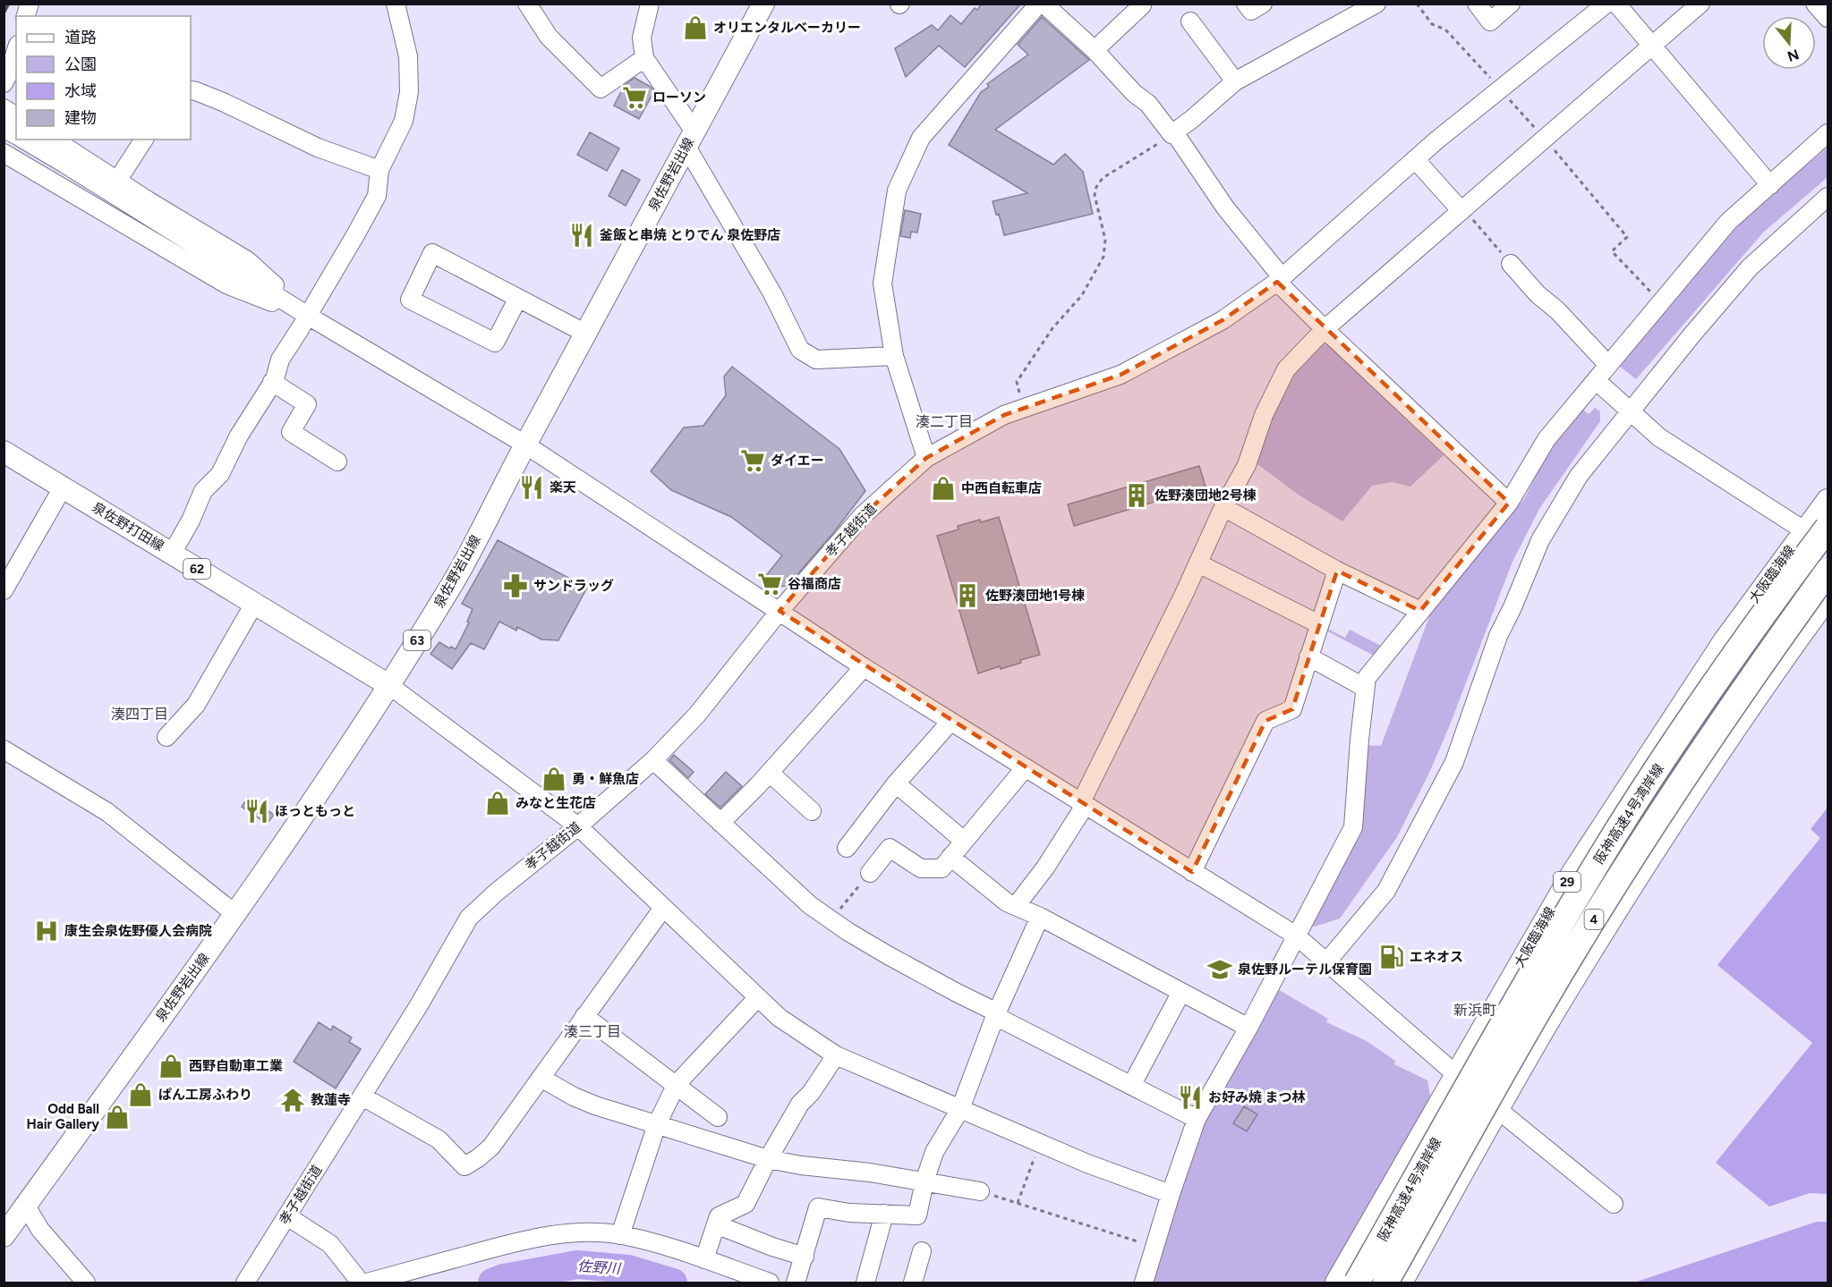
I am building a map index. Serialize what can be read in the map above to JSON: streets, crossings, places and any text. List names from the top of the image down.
{
  "streets": {
    "highway": ["阪神高速4号湾岸線", "4"],
    "main road": [
      "泉佐野岩出線",
      "泉佐野打田線",
      "62",
      "大阪臨海線",
      "63",
      "29"
    ],
    "street": ["孝子越街道"]
  },
  "crossings": [
    ["泉佐野岩出線", "泉佐野打田線"],
    ["大阪臨海線", "阪神高速4号湾岸線"]
  ],
  "districts": [
    "湊二丁目",
    "湊四丁目",
    "新浜町",
    "湊三丁目"
  ],
  "water": ["佐野川"],
  "places": {
    "shop": [
      "オリエンタルベーカリー",
      "中西自転車店",
      "勇・鮮魚店",
      "みなと生花店",
      "西野自動車工業",
      "ぱん工房ふわり",
      "Odd Ball Hair Gallery"
    ],
    "supermarket": ["ローソン", "ダイエー", "谷福商店"],
    "restaurant": [
      "釜飯と串焼 とりでん 泉佐野店",
      "楽天",
      "ほっともっと",
      "お好み焼 まつ林"
    ],
    "building": ["佐野湊団地2号棟", "佐野湊団地1号棟"],
    "pharmacy": ["サンドラッグ"],
    "hospital": ["康生会泉佐野優人会病院"],
    "fuel station": ["エネオス"],
    "school or university": ["泉佐野ルーテル保育園"],
    "temple": ["教蓮寺"]
  },
  "legend": [
    "道路",
    "公園",
    "水域",
    "建物"
  ],
  "north": "bottom"
}
